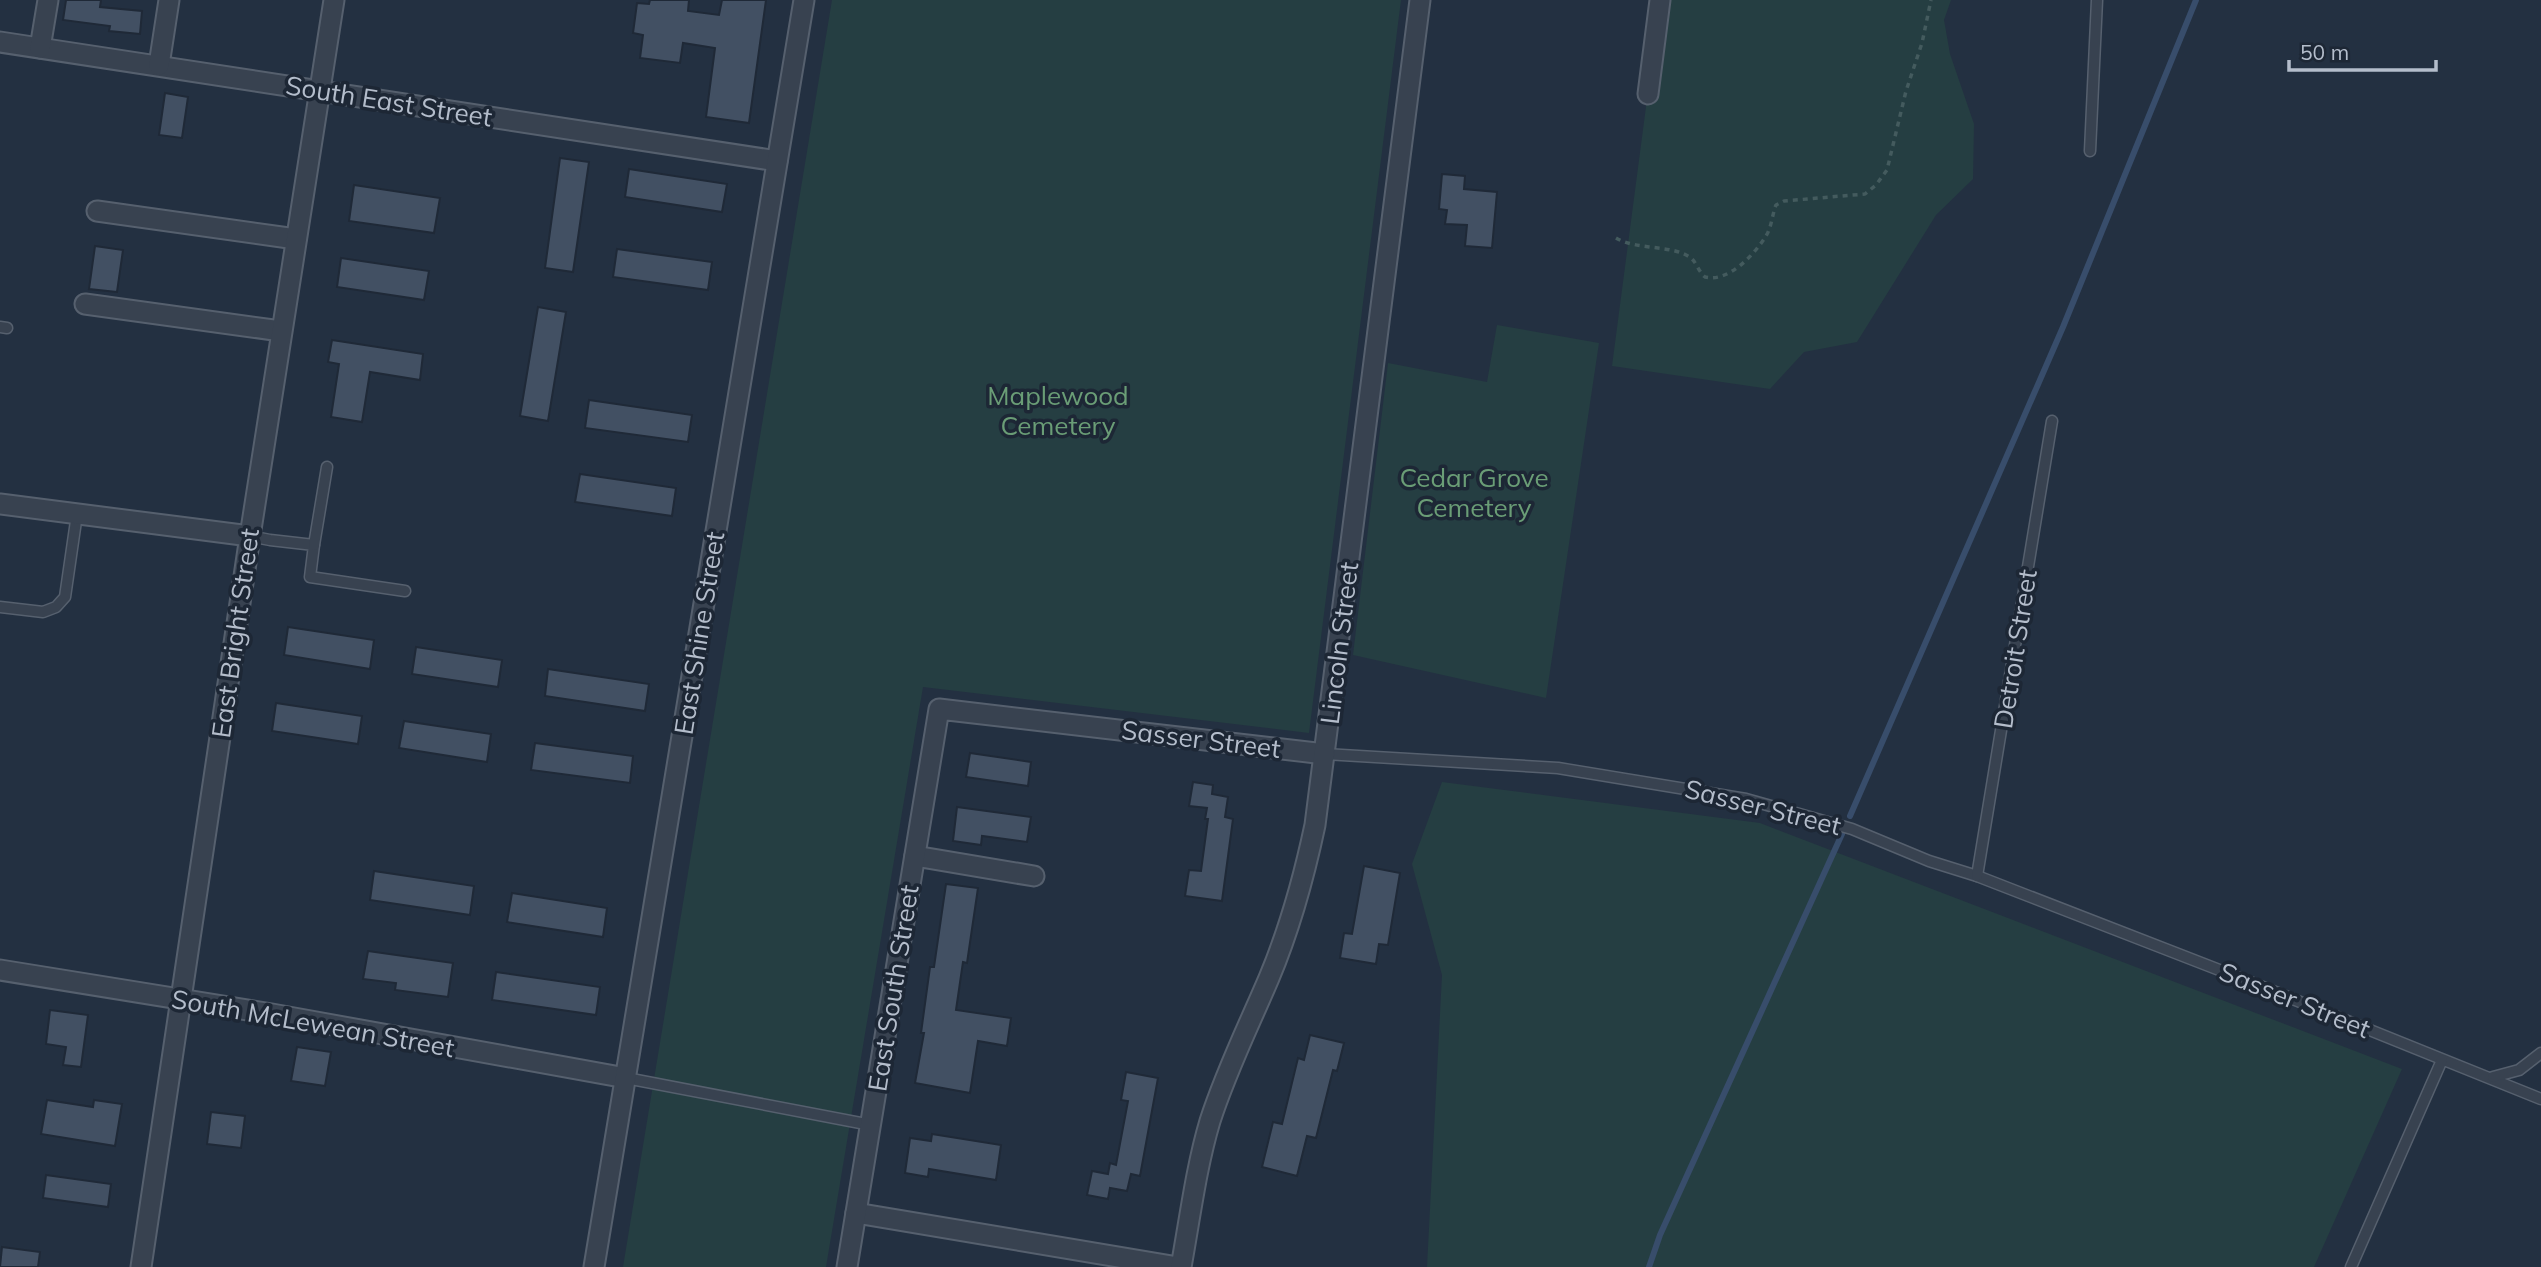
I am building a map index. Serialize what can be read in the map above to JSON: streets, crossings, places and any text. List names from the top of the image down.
{
  "streets": {
    "street": [
      "South East Street",
      "East Bright Street",
      "East Shine Street",
      "Lincoln Street",
      "Sasser Street",
      "East South Street",
      "South McLewean Street"
    ],
    "lane": ["Detroit Street"]
  },
  "crossings": [
    ["South East Street", "East Bright Street"],
    ["South East Street", "East Shine Street"],
    ["East Bright Street", "South McLewean Street"],
    ["East Shine Street", "South McLewean Street"],
    ["Lincoln Street", "Sasser Street"],
    ["Detroit Street", "Sasser Street"],
    ["Sasser Street", "East South Street"]
  ],
  "parks": ["Maplewood Cemetery", "Cedar Grove Cemetery"],
  "scale_bar": "50 m"
}
